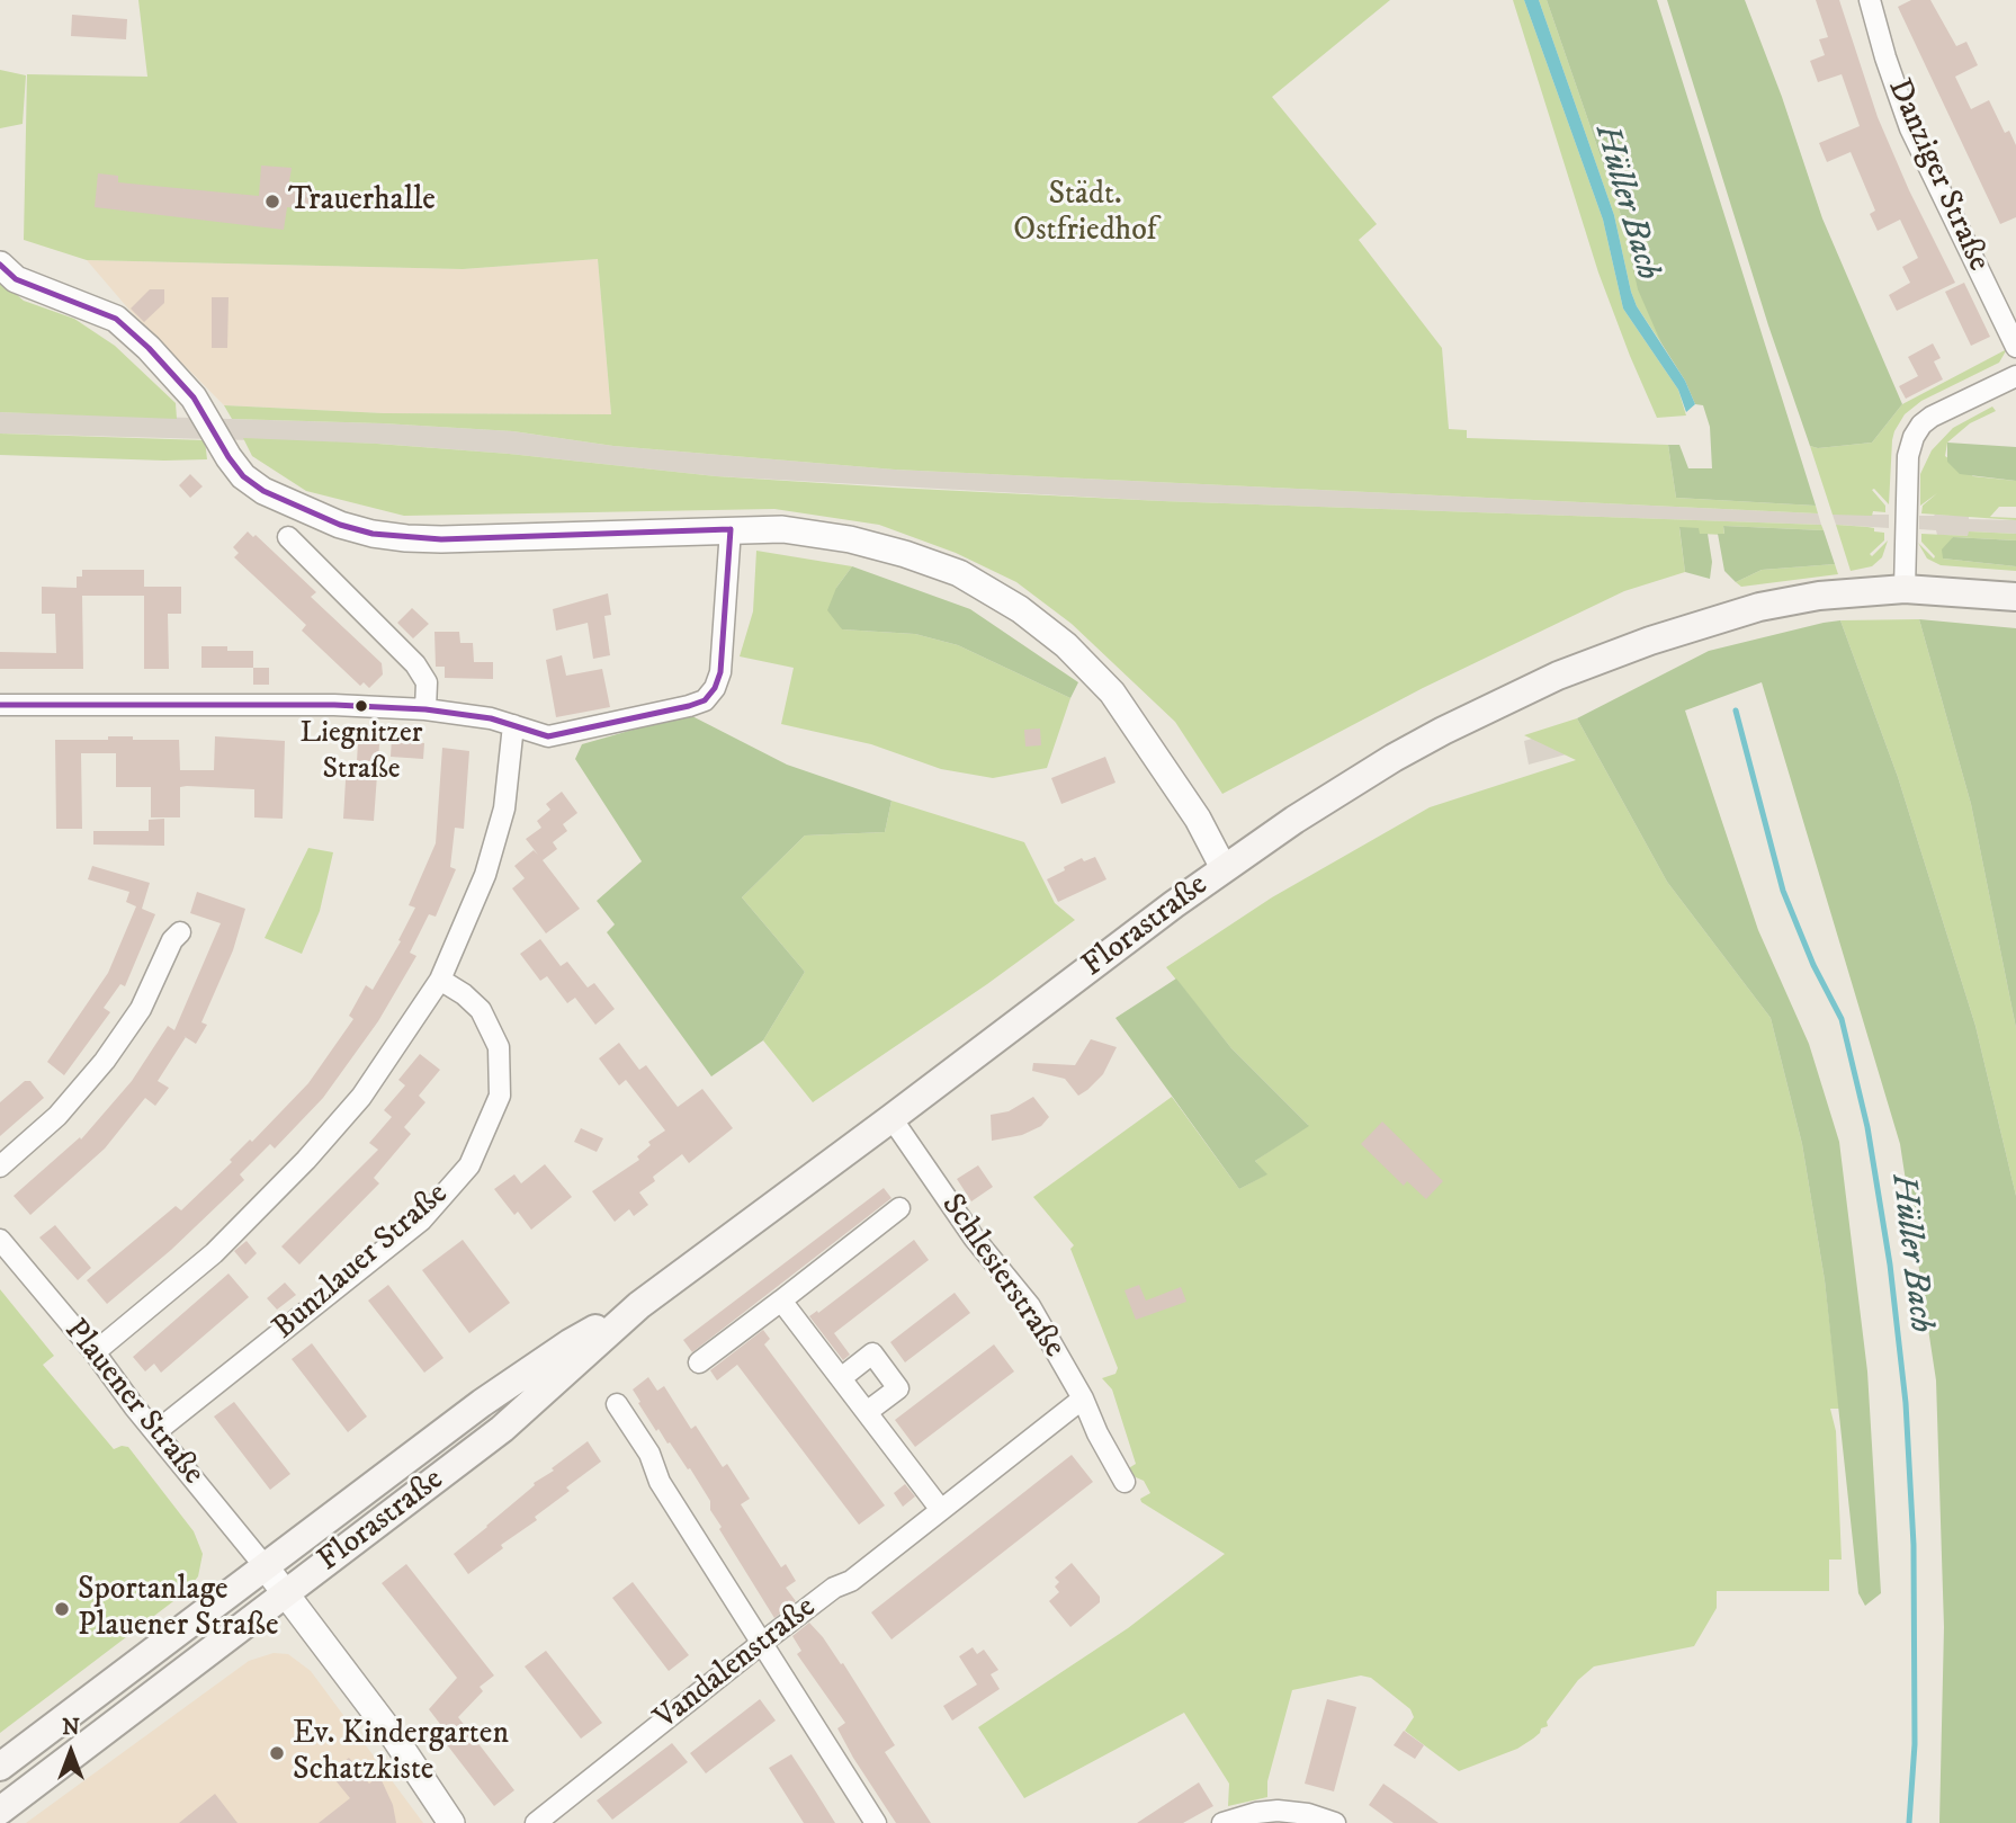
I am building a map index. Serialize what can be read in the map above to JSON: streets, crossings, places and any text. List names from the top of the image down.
{
  "streets": {
    "main road": ["Florastraße"],
    "street": [
      "Danziger Straße",
      "Bunzlauer Straße",
      "Schlesierstraße",
      "Plauener Straße",
      "Vandalenstraße"
    ]
  },
  "crossings": [
    ["Florastraße", "Schlesierstraße"],
    ["Florastraße", "Plauener Straße"],
    ["Bunzlauer Straße", "Plauener Straße"],
    ["Schlesierstraße", "Vandalenstraße"]
  ],
  "water": ["Hüller Bach"],
  "parks": ["Städt. Ostfriedhof"],
  "places": [
    "Trauerhalle",
    "Liegnitzer Straße",
    "Sportanlage Plauener Straße",
    "Ev. Kindergarten Schatzkiste"
  ],
  "north": "top"
}
